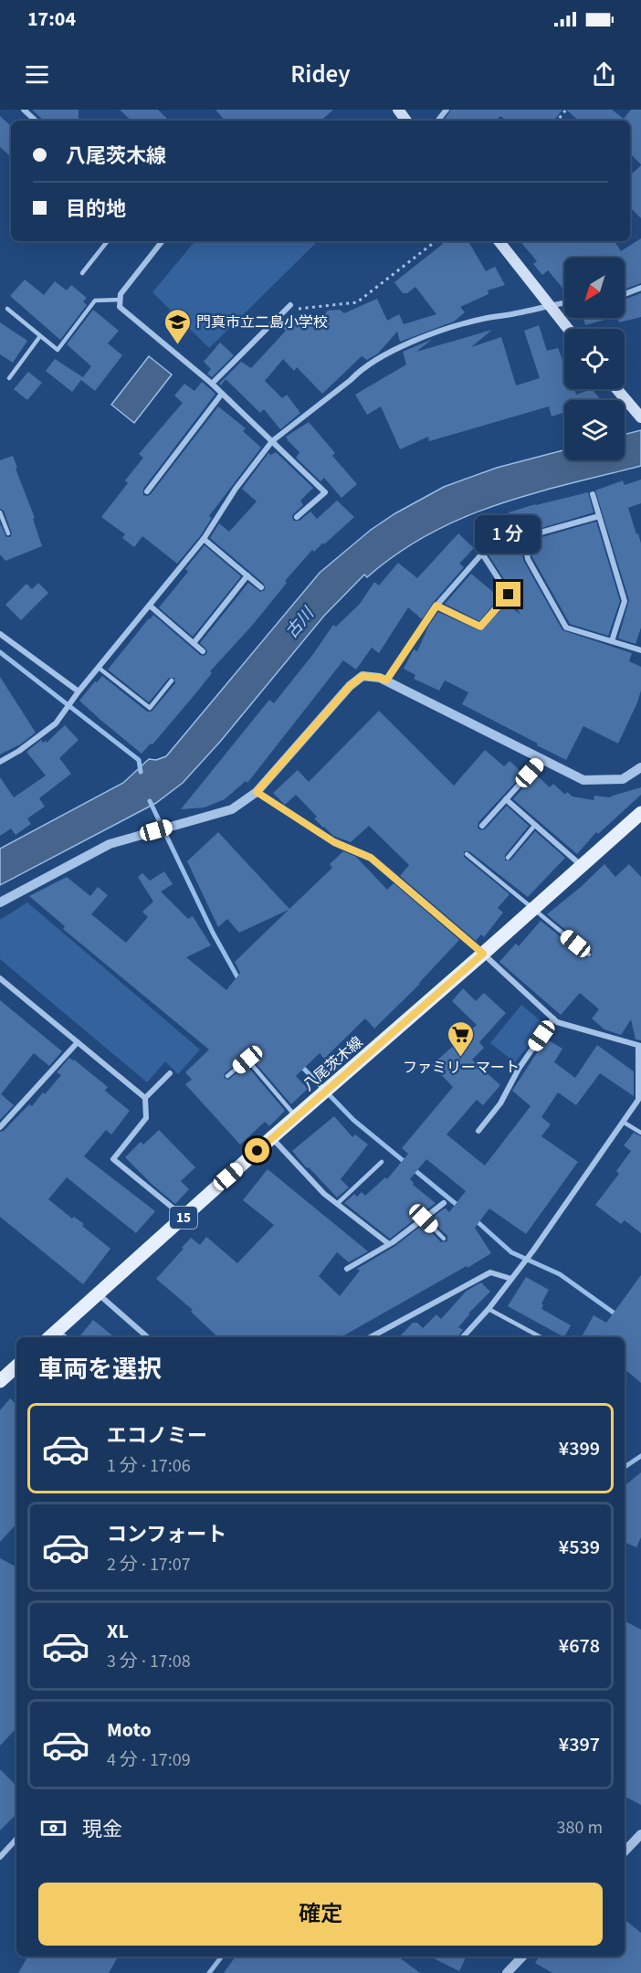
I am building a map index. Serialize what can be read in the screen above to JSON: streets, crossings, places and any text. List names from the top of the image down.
{
  "streets": {
    "main road": ["八尾茨木線", "15"]
  },
  "water": ["古川"],
  "places": {
    "school or university": ["門真市立二島小学校"],
    "supermarket": ["ファミリーマート"]
  },
  "north": "bottom left",
  "page": {
    "status": "17:04",
    "header": "Ridey",
    "banner": ["八尾茨木線", "目的地"],
    "bubble": "1 分",
    "heading": "車両を選択",
    "list": [
      {
        "name": "エコノミー",
        "note": "1 分 · 17:06",
        "value": "¥399"
      },
      {
        "name": "コンフォート",
        "note": "2 分 · 17:07",
        "value": "¥539"
      },
      {
        "name": "XL",
        "note": "3 分 · 17:08",
        "value": "¥678"
      },
      {
        "name": "Moto",
        "note": "4 分 · 17:09",
        "value": "¥397"
      }
    ],
    "pay": ["現金", "380 m"],
    "buttons": "確定"
  }
}
